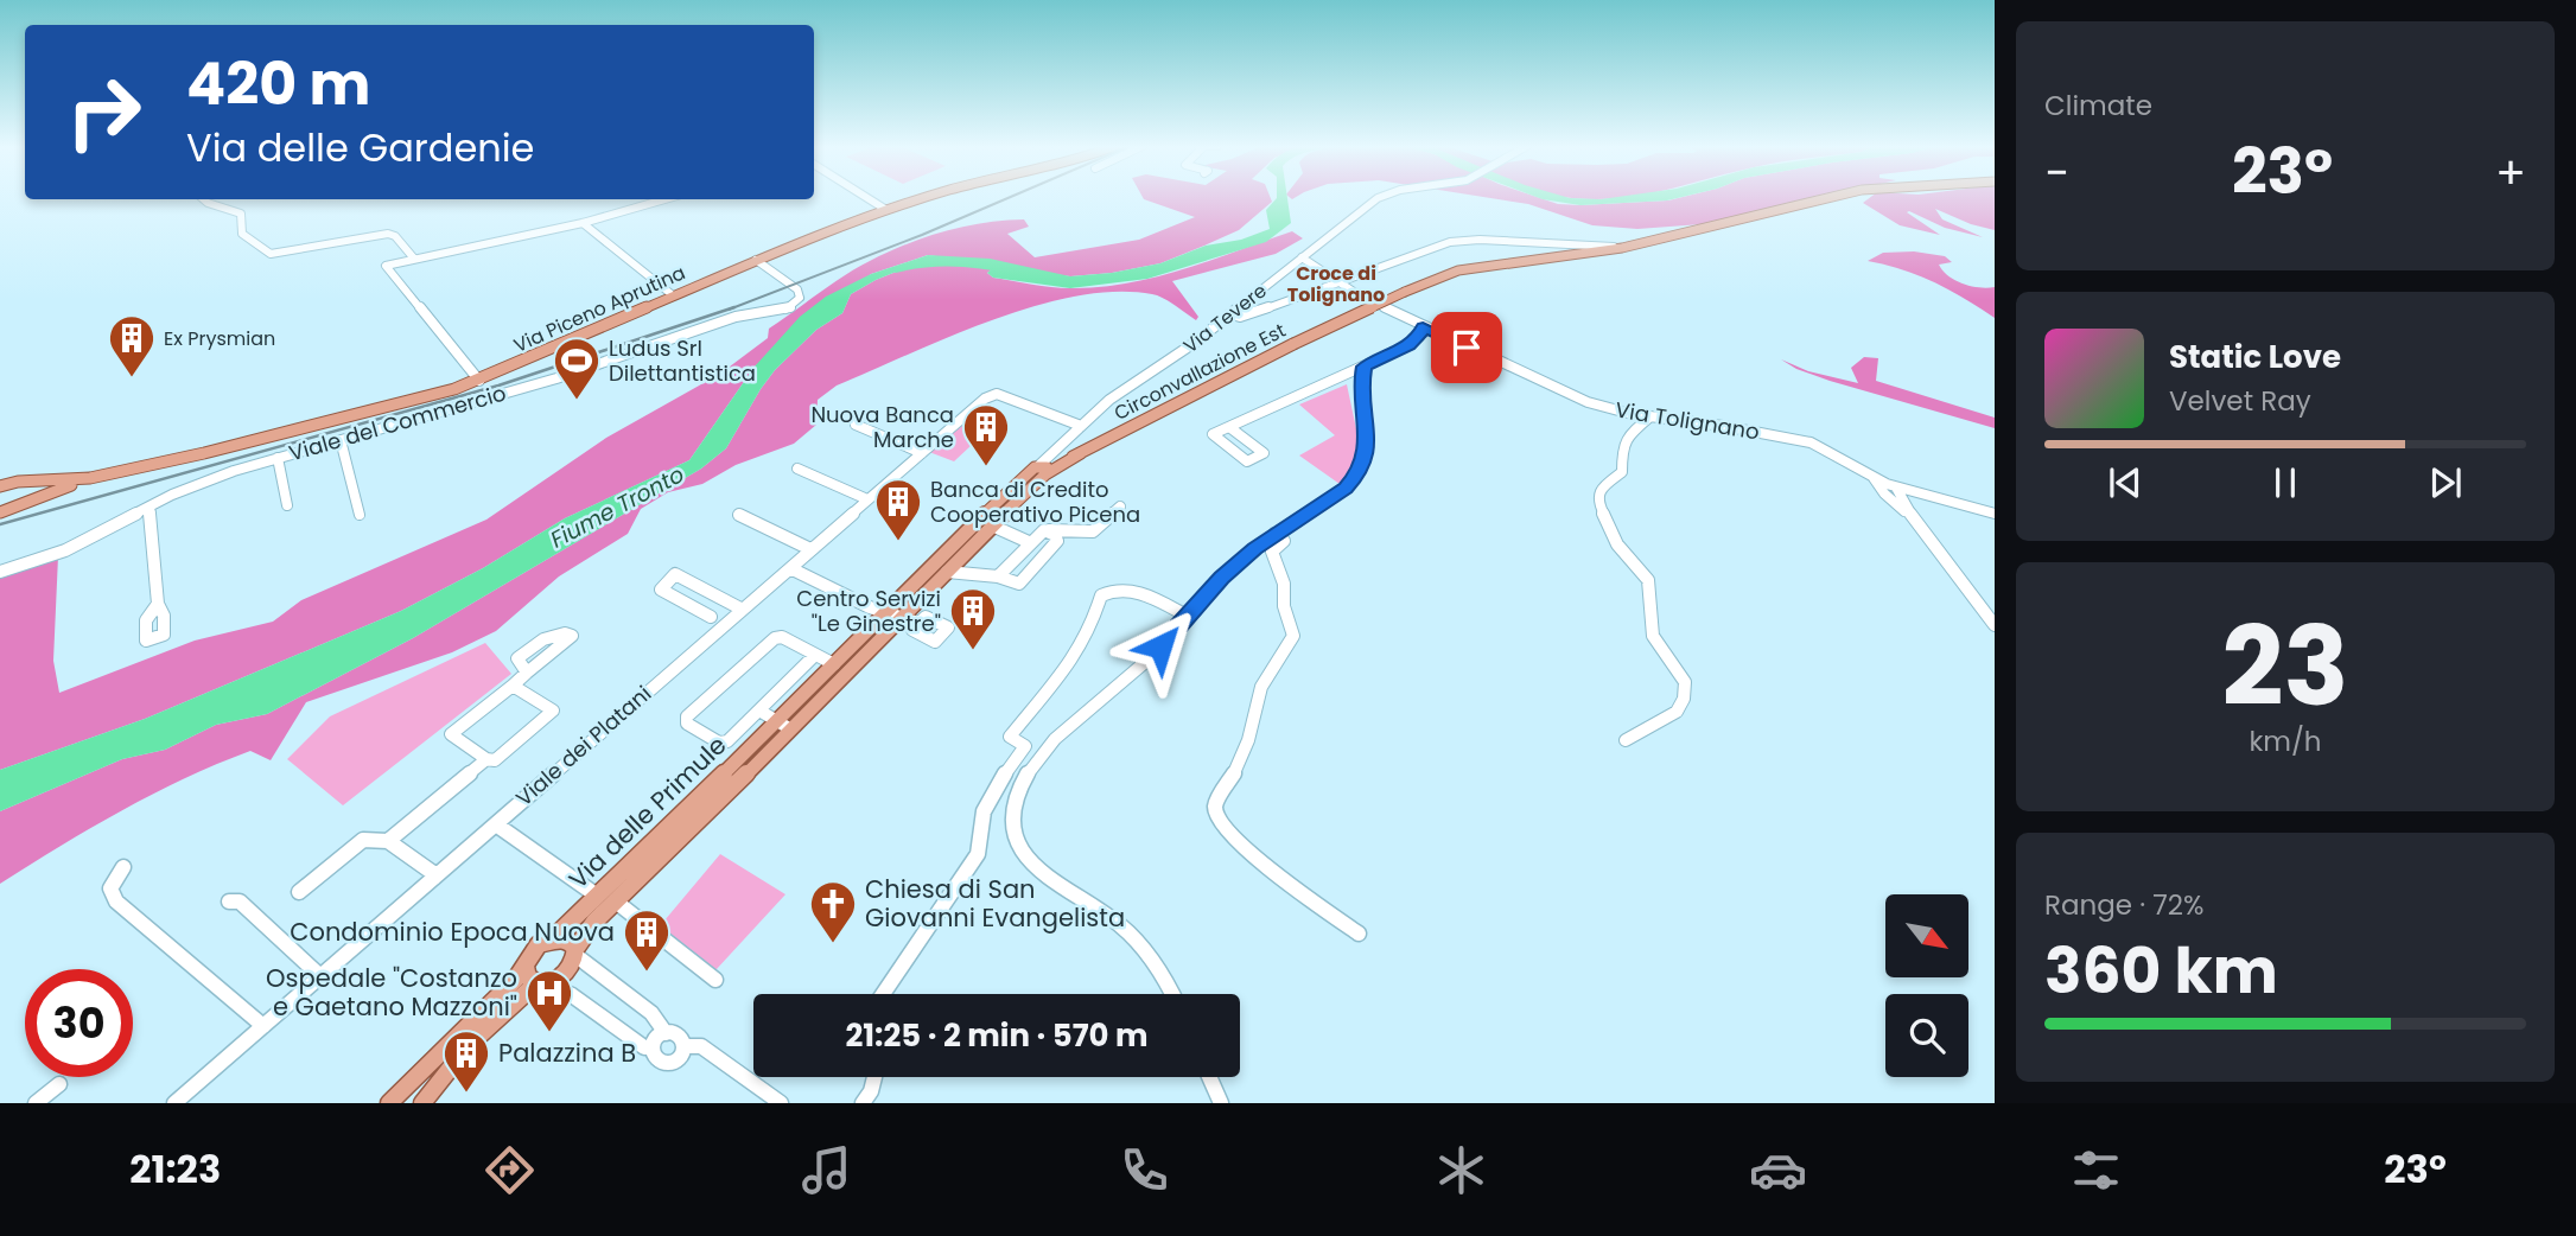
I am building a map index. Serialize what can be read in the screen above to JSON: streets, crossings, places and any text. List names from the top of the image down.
{
  "streets": {
    "main road": ["Via Piceno Aprutina", "Circonvallazione Est", "Via delle Primule"],
    "street": [
      "Via Tevere",
      "Via Tolignano",
      "Viale del Commercio",
      "Viale dei Platani"
    ]
  },
  "crossings": [
    ["Via Piceno Aprutina", "Viale del Commercio"],
    ["Via Tevere", "Circonvallazione Est"],
    ["Via Tevere", "Via Tolignano"],
    ["Via Tevere", "Viale dei Platani"],
    ["Via Tevere", "Via delle Primule"],
    ["Circonvallazione Est", "Via delle Primule"]
  ],
  "districts": ["Croce di Tolignano"],
  "water": ["Fiume Tronto"],
  "places": {
    "building": [
      "Ex Prysmian",
      "Nuova Banca Marche",
      "Banca di Credito Cooperativo Picena",
      "Centro Servizi \"Le Ginestre\"",
      "Condominio Epoca Nuova",
      "Palazzina B"
    ],
    "sports": ["Ludus Srl Dilettantistica"],
    "church": ["Chiesa di San Giovanni Evangelista"],
    "hospital": ["Ospedale \"Costanzo e Gaetano Mazzoni\""]
  },
  "north": "bottom right",
  "page": {
    "tile": [
      "Climate",
      ["23", "km/h"],
      ["Range · 72%", "360 km"]
    ],
    "turn": ["420 m", "Via delle Gardenie"],
    "heat": ["−", "23°", "+"],
    "song": ["Static Love", "Velvet Ray"],
    "limit": "30",
    "trip": "21:25 · 2 min · 570 m",
    "tabs": ["21:23", "23°"]
  }
}
